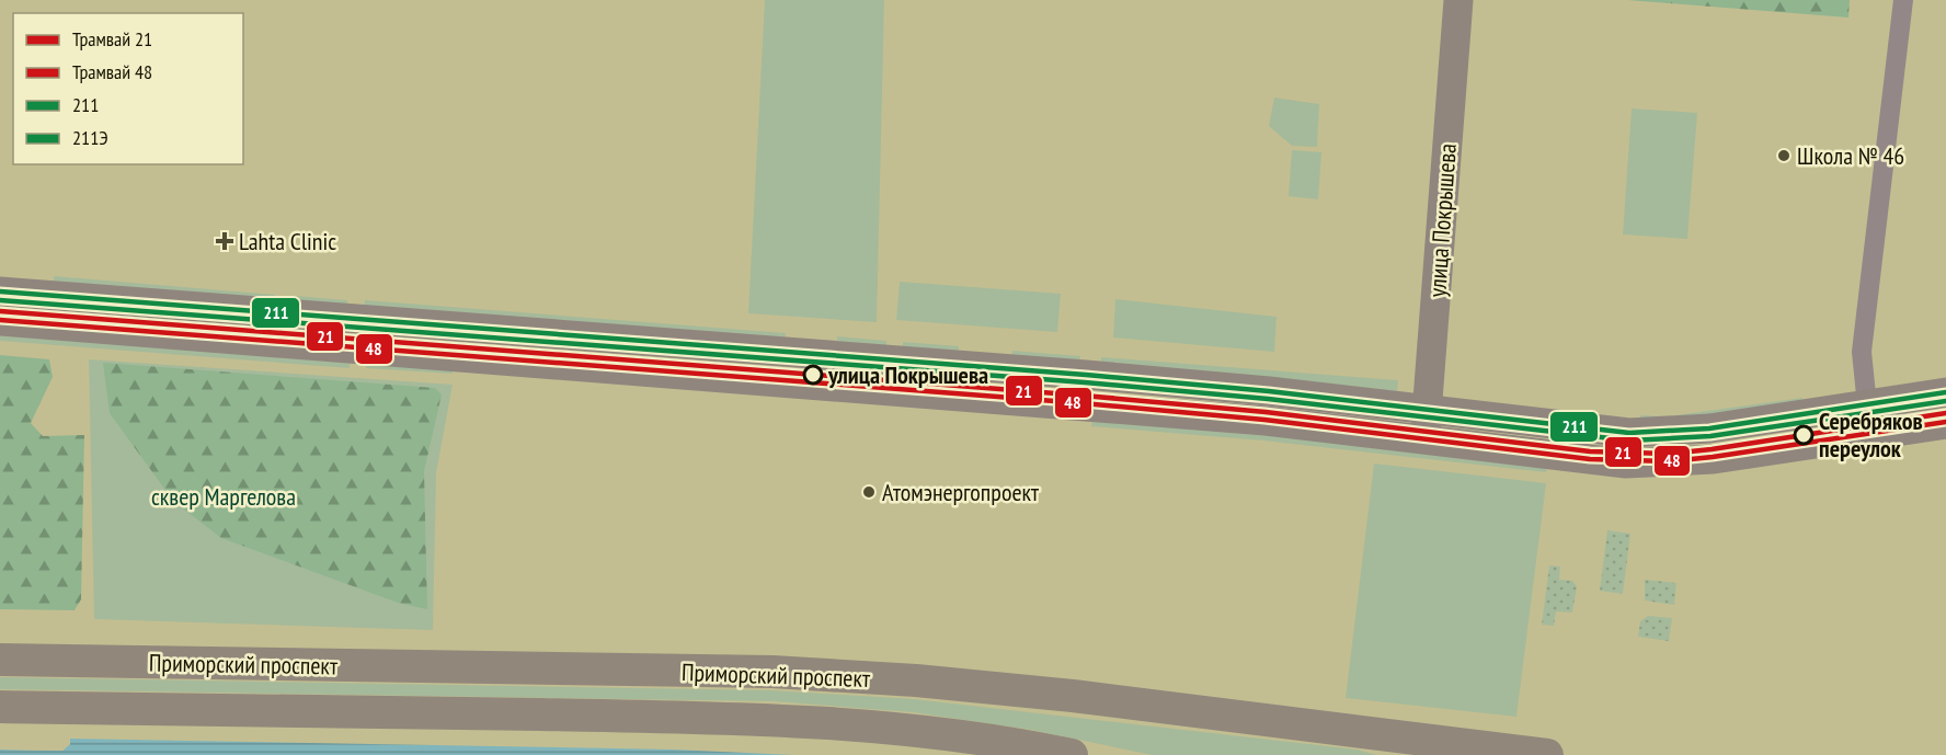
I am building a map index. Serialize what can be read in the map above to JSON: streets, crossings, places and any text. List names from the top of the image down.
{
  "streets": {
    "main road": ["улица Покрышева", "Приморский проспект"]
  },
  "parks": ["сквер Маргелова"],
  "places": {
    "other": [
      "Школа № 46",
      "улица Покрышева",
      "Серебряков переулок",
      "Атомэнергопроект"
    ],
    "health": ["Lahta Clinic"]
  },
  "lines": [
    "transit line 211",
    "transit line 211Э",
    "tram line 21",
    "tram line 48"
  ],
  "legend": [
    "Трамвай 21",
    "Трамвай 48",
    "211",
    "211Э"
  ]
}
